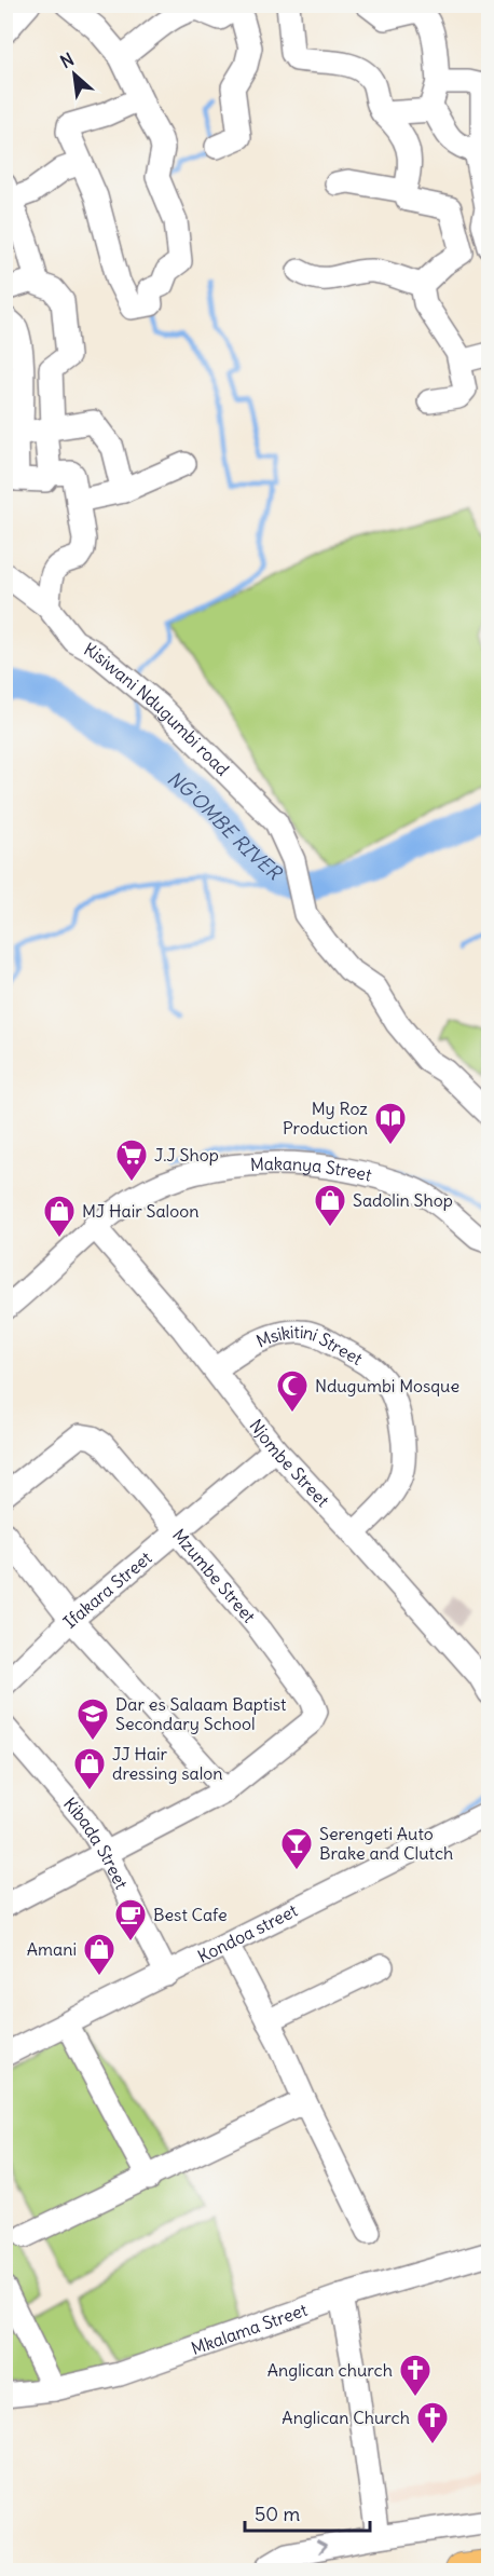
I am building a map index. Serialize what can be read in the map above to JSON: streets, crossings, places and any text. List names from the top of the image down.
{
  "streets": {
    "street": [
      "Kisiwani Ndugumbi road",
      "Makanya Street",
      "Msikitini Street",
      "Njombe Street",
      "Mzumbe Street",
      "Ifakara Street",
      "Kibada Street",
      "Kondoa street",
      "Mkalama Street"
    ]
  },
  "crossings": [
    ["Makanya Street", "Njombe Street"],
    ["Msikitini Street", "Njombe Street"],
    ["Njombe Street", "Ifakara Street"],
    ["Mzumbe Street", "Ifakara Street"],
    ["Mzumbe Street", "Kibada Street"],
    ["Kibada Street", "Kondoa street"]
  ],
  "water": ["NG'OMBE RIVER"],
  "places": {
    "library": ["My Roz Production"],
    "supermarket": ["J.J Shop"],
    "shop": [
      "Sadolin Shop",
      "MJ Hair Saloon",
      "JJ Hair dressing salon",
      "Amani"
    ],
    "mosque": ["Ndugumbi Mosque"],
    "school or university": ["Dar es Salaam Baptist Secondary School"],
    "bar": ["Serengeti Auto Brake and Clutch"],
    "cafe": ["Best Cafe"],
    "church": ["Anglican church", "Anglican Church"]
  },
  "scale_bar": "50 m",
  "north": "top left"
}
